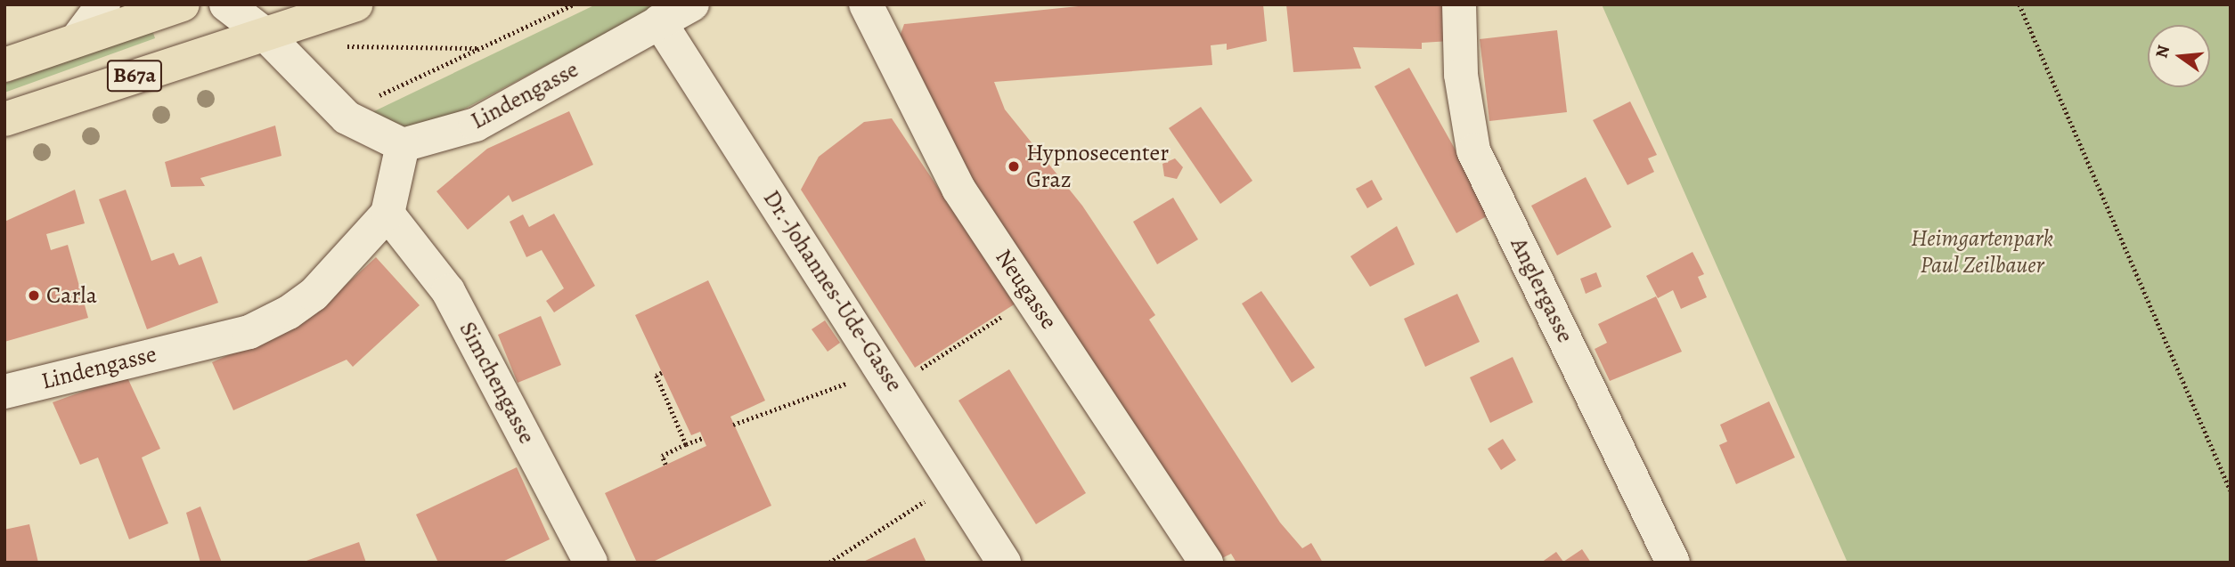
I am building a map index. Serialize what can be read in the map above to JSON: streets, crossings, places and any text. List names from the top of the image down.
{
  "streets": {
    "main road": ["B67a"],
    "street": [
      "Lindengasse",
      "Neugasse",
      "Anglergasse",
      "Dr.-Johannes-Ude-Gasse",
      "Simchengasse"
    ]
  },
  "crossings": [
    ["Lindengasse", "Dr.-Johannes-Ude-Gasse"],
    ["Lindengasse", "Simchengasse"]
  ],
  "parks": ["Heimgartenpark Paul Zeilbauer"],
  "places": ["Hypnosecenter Graz", "Carla"],
  "north": "left"
}
